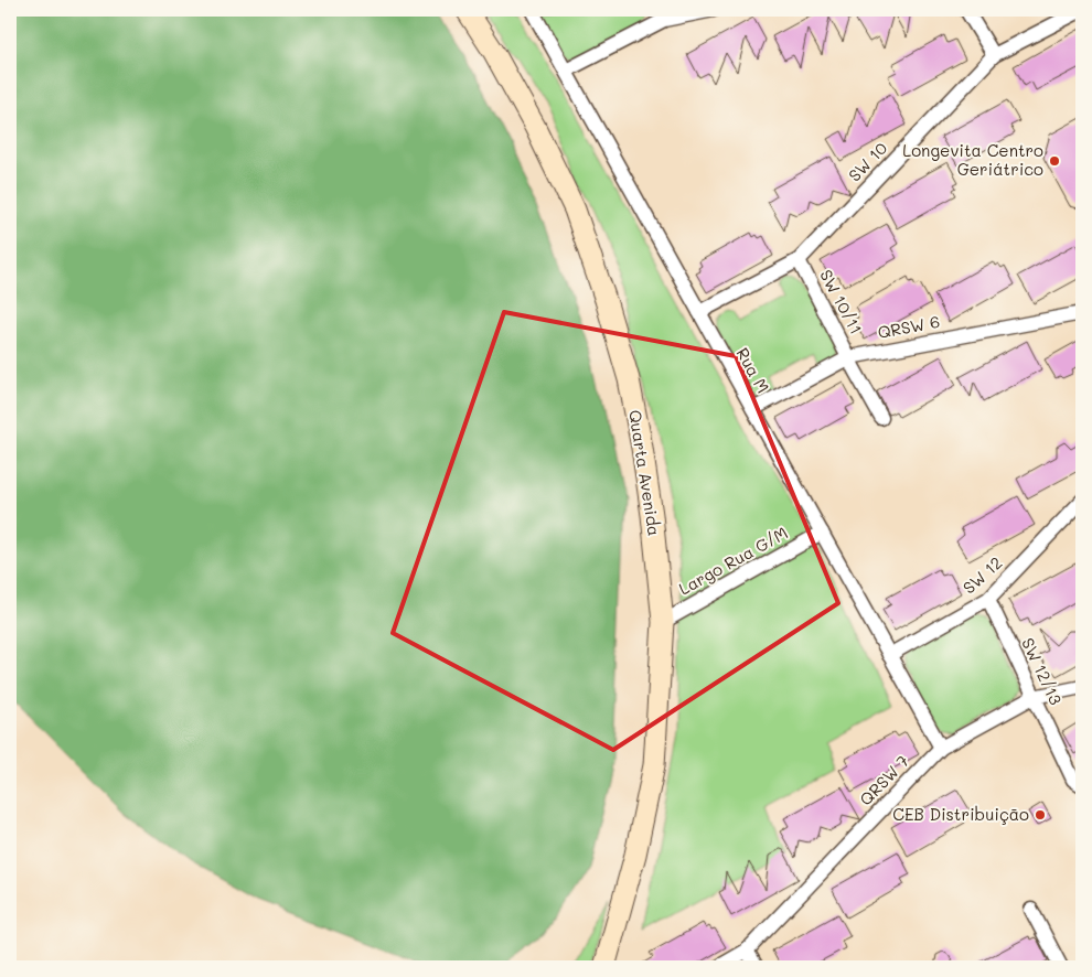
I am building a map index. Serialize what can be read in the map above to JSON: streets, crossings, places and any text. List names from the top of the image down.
{
  "streets": {
    "main road": ["Quarta Avenida"],
    "street": [
      "SW 10",
      "SW 10/11",
      "QRSW 6",
      "Rua M",
      "Largo Rua G/M",
      "SW 12",
      "SW 12/13",
      "QRSW 7"
    ]
  },
  "crossings": [
    ["SW 10", "SW 10/11"],
    ["SW 10", "Rua M"],
    ["SW 10/11", "QRSW 6"],
    ["QRSW 6", "Rua M"],
    ["Rua M", "Largo Rua G/M"],
    ["Rua M", "SW 12"],
    ["Rua M", "QRSW 7"],
    ["Quarta Avenida", "Largo Rua G/M"],
    ["SW 12", "SW 12/13"],
    ["SW 12/13", "QRSW 7"]
  ],
  "places": ["Longevita Centro Geriátrico", "CEB Distribuição"]
}
